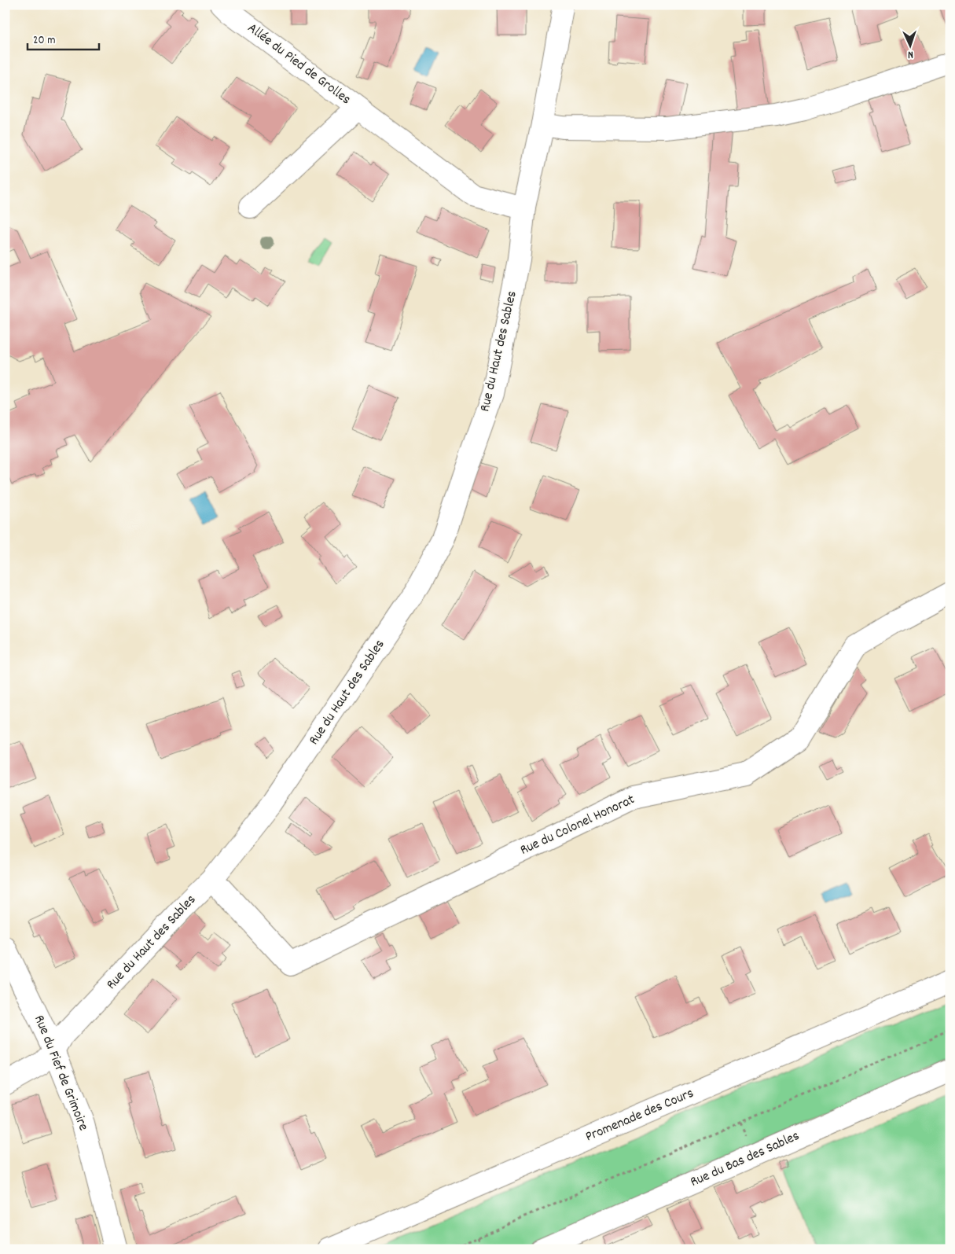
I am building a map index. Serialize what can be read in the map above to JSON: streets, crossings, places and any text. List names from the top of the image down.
{
  "streets": {
    "street": [
      "Allée du Pied de Grolles",
      "Rue du Haut des Sables",
      "Rue du Colonel Honorat",
      "Rue du Fief de Grimoire",
      "Promenade des Cours",
      "Rue du Bas des Sables"
    ]
  },
  "crossings": [
    ["Rue du Haut des Sables", "Rue du Colonel Honorat"],
    ["Rue du Haut des Sables", "Rue du Fief de Grimoire"]
  ],
  "scale_bar": "20 m",
  "north": "bottom"
}
